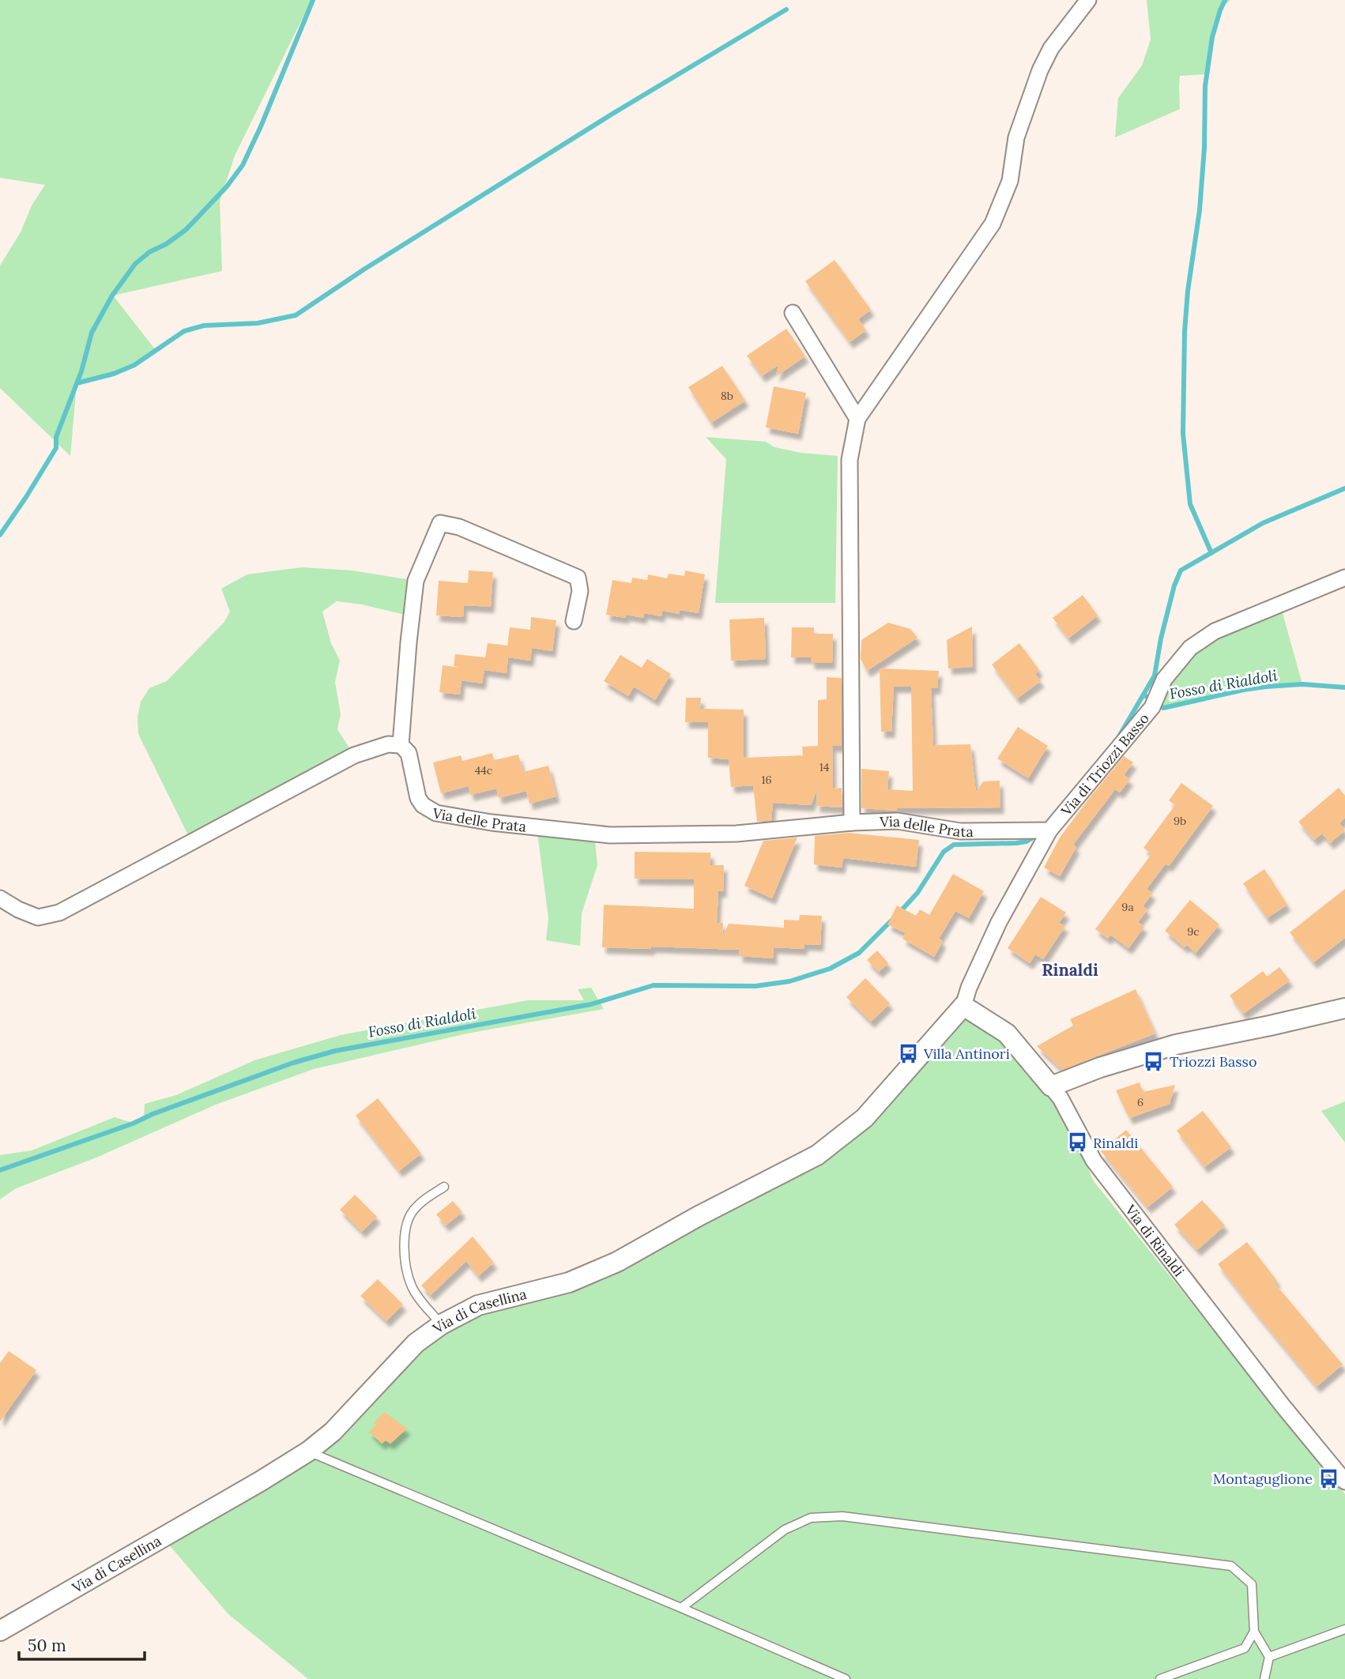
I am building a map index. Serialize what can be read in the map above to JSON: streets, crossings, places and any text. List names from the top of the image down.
{
  "streets": {
    "street": [
      "Via di Triozzi Basso",
      "Via delle Prata",
      "Via di Rinaldi",
      "Via di Casellina"
    ]
  },
  "crossings": [
    ["Via di Triozzi Basso", "Via delle Prata"],
    ["Via di Triozzi Basso", "Via di Rinaldi"],
    ["Via di Triozzi Basso", "Via di Casellina"],
    ["Via di Rinaldi", "Via di Casellina"]
  ],
  "districts": ["Rinaldi"],
  "water": ["Fosso di Rialdoli"],
  "places": {
    "bus stop": [
      "Villa Antinori",
      "Triozzi Basso",
      "Rinaldi",
      "Montaguglione"
    ]
  },
  "house_numbers": [
    "8b",
    "14",
    "44c",
    "16",
    "9b",
    "9a",
    "9c",
    "6"
  ],
  "scale_bar": "50 m"
}
